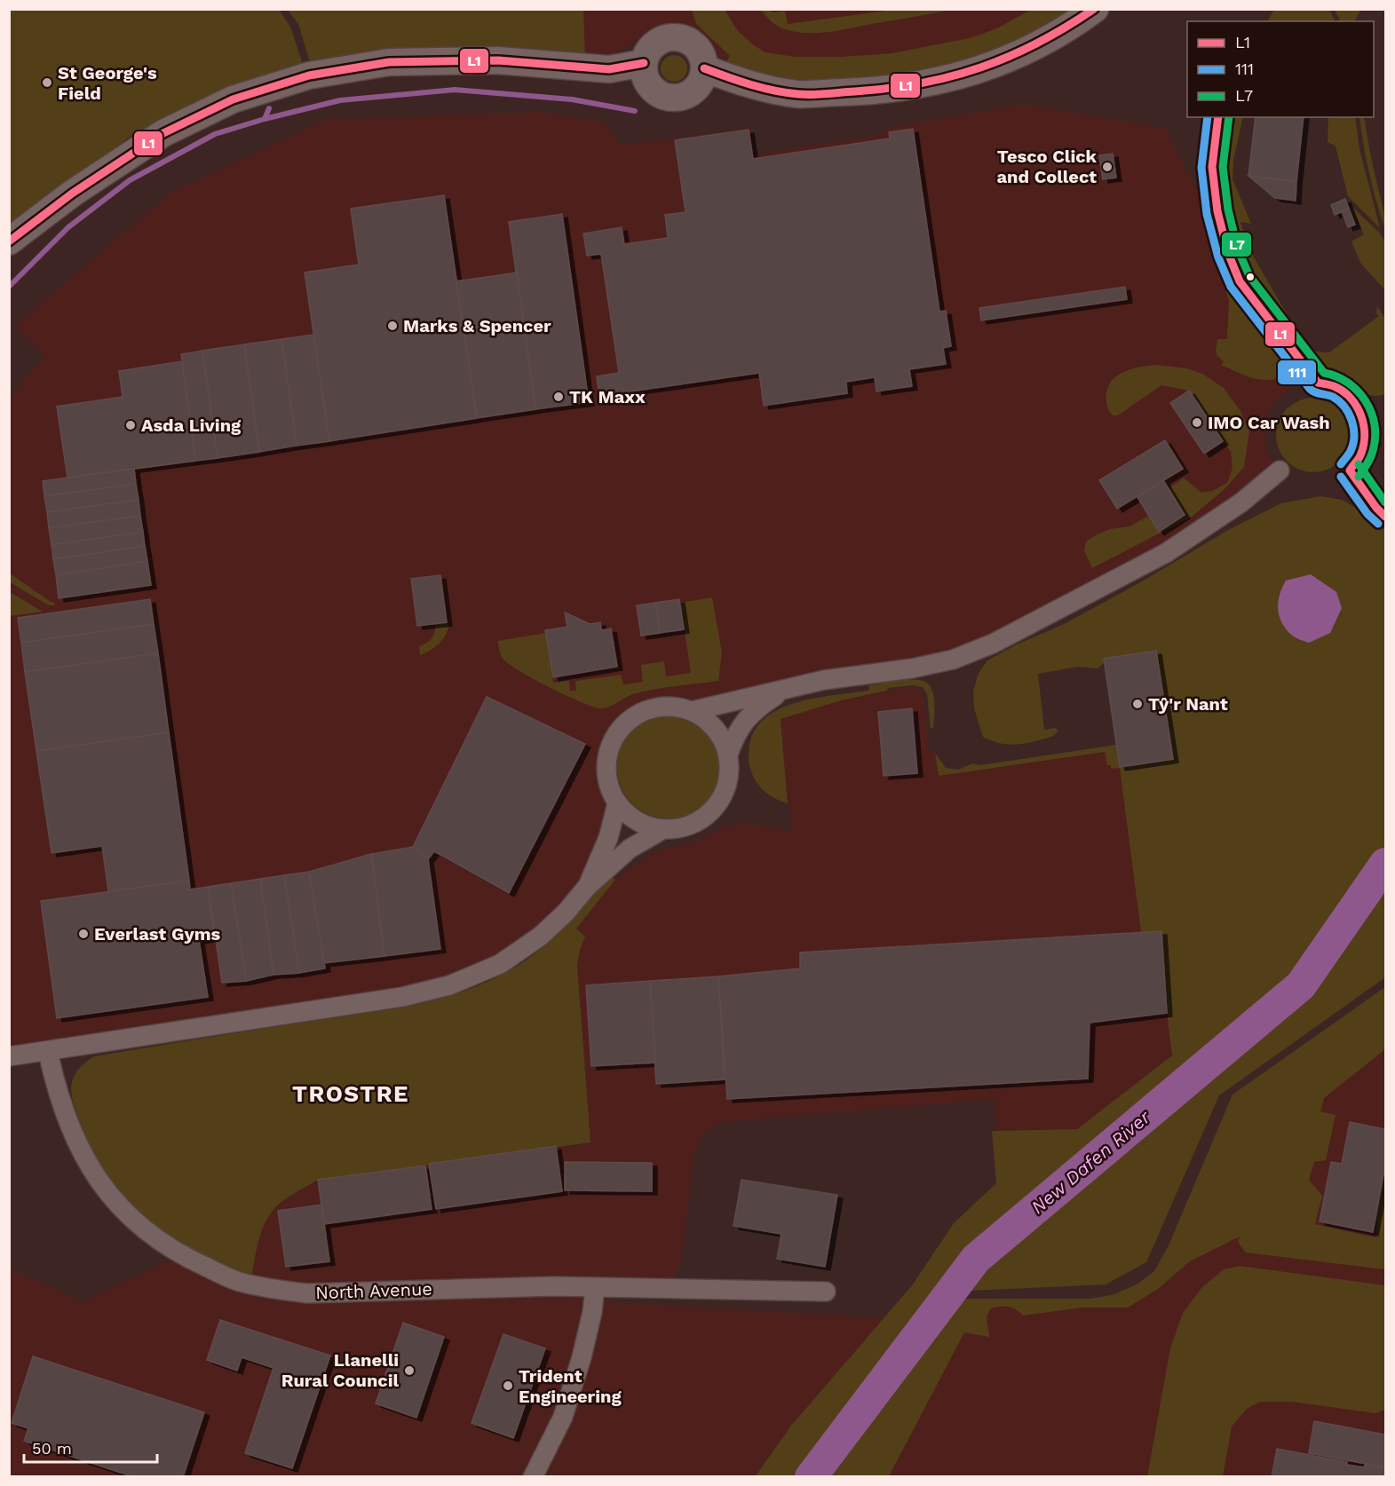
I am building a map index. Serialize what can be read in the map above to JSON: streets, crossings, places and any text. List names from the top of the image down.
{
  "streets": {
    "street": ["North Avenue"]
  },
  "districts": ["TROSTRE"],
  "water": ["New Dafen River"],
  "places": [
    "St George's Field",
    "Tesco Click and Collect",
    "Marks & Spencer",
    "TK Maxx",
    "IMO Car Wash",
    "Asda Living",
    "Tŷ'r Nant",
    "Everlast Gyms",
    "Llanelli Rural Council",
    "Trident Engineering"
  ],
  "lines": ["transit line L1", "transit line 111", "transit line L7"],
  "legend": ["L1", "111", "L7"],
  "scale_bar": "50 m"
}
